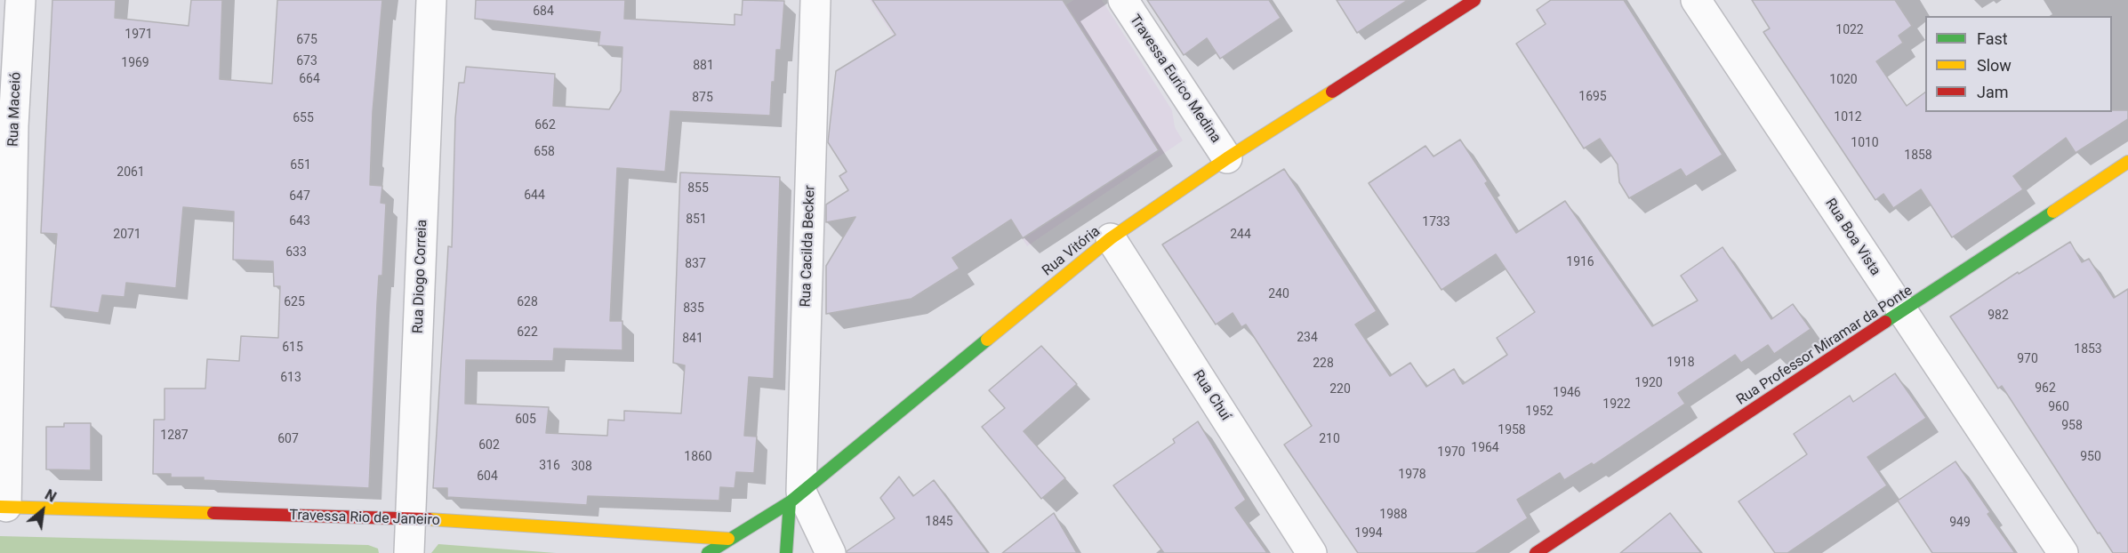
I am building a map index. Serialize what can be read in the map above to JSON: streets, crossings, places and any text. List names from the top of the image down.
{
  "streets": {
    "street": [
      "Travessa Eurico Medina",
      "Rua Maceió",
      "Rua Boa Vista",
      "Rua Cacilda Becker",
      "Rua Vitória",
      "Rua Diogo Correia",
      "Rua Professor Miramar da Ponte",
      "Rua Chuí",
      "Travessa Rio de Janeiro"
    ]
  },
  "crossings": [
    ["Travessa Eurico Medina", "Rua Vitória"],
    ["Rua Maceió", "Travessa Rio de Janeiro"],
    ["Rua Boa Vista", "Rua Professor Miramar da Ponte"],
    ["Rua Cacilda Becker", "Rua Vitória"],
    ["Rua Vitória", "Rua Chuí"],
    ["Rua Vitória", "Travessa Rio de Janeiro"],
    ["Rua Diogo Correia", "Travessa Rio de Janeiro"]
  ],
  "house_numbers": [
    "684",
    "1022",
    "1971",
    "675",
    "673",
    "1969",
    "881",
    "664",
    "1020",
    "1695",
    "875",
    "1012",
    "655",
    "662",
    "1010",
    "658",
    "1858",
    "651",
    "2061",
    "855",
    "644",
    "647",
    "851",
    "643",
    "1733",
    "2071",
    "244",
    "633",
    "1916",
    "837",
    "240",
    "625",
    "628",
    "835",
    "982",
    "622",
    "234",
    "841",
    "615",
    "1853",
    "970",
    "1918",
    "228",
    "613",
    "1920",
    "962",
    "220",
    "1946",
    "1922",
    "960",
    "1952",
    "605",
    "958",
    "1958",
    "1287",
    "607",
    "210",
    "602",
    "1964",
    "1970",
    "1860",
    "950",
    "316",
    "308",
    "1978",
    "604",
    "1988",
    "1845",
    "949",
    "1994"
  ],
  "legend": ["Fast", "Slow", "Jam"],
  "north": "top right"
}
